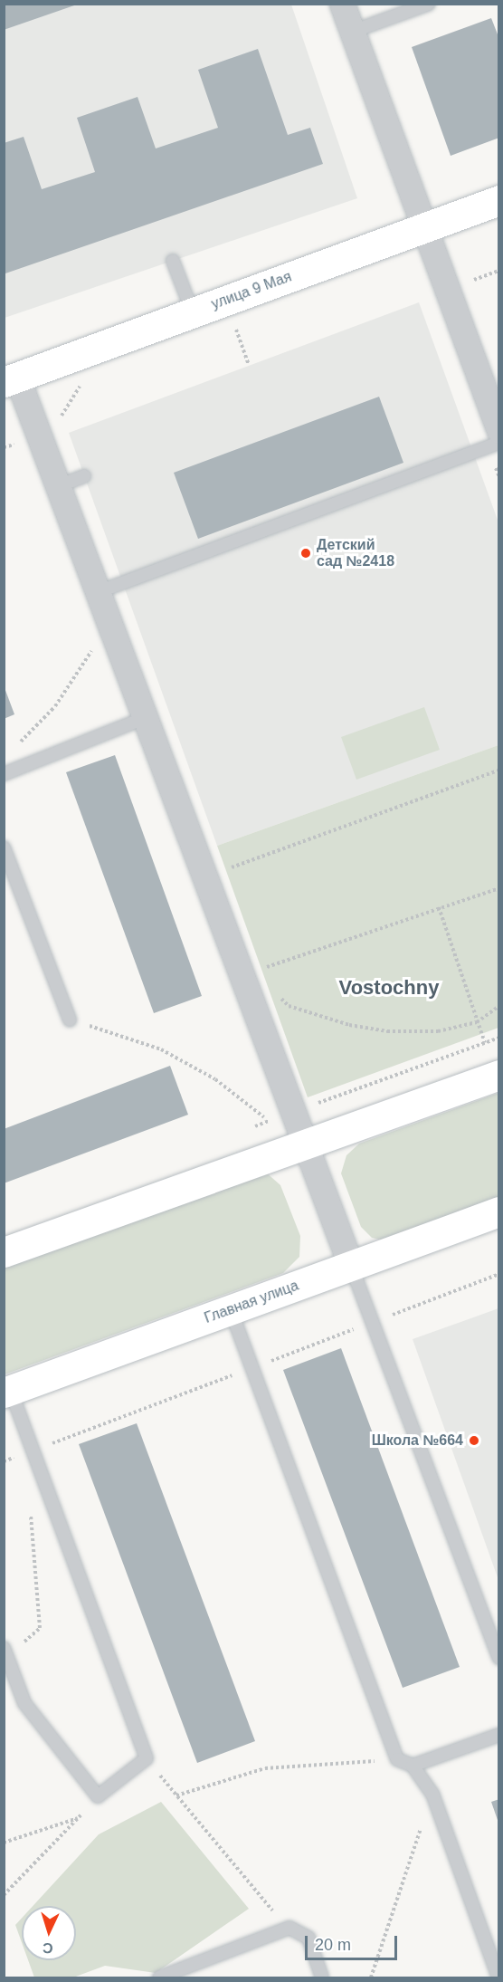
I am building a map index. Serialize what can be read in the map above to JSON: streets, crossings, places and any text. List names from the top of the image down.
{
  "streets": {
    "street": ["улица 9 Мая", "Главная улица"]
  },
  "districts": ["Vostochny"],
  "places": ["Детский сад №2418", "Школа №664"],
  "scale_bar": "20 m",
  "north": "bottom"
}
